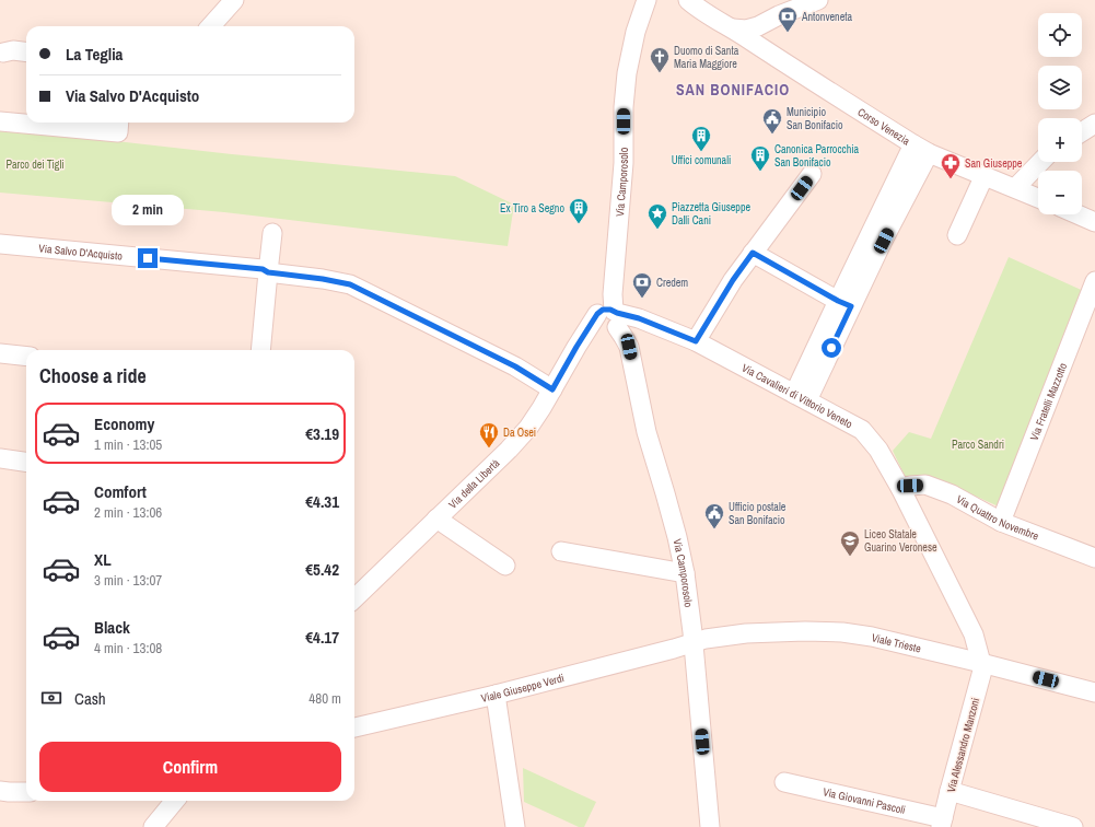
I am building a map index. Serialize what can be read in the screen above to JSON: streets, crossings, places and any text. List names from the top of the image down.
{
  "streets": {
    "street": [
      "Corso Venezia",
      "Via Camporosolo",
      "Via Salvo D'Acquisto",
      "Via Cavalieri di Vittorio Veneto",
      "Via Fratelli Mazzotto",
      "Via della Libertà",
      "Via Quattro Novembre",
      "Viale Trieste",
      "Viale Giuseppe Verdi",
      "Via Alessandro Manzoni",
      "Via Giovanni Pascoli"
    ]
  },
  "crossings": [
    ["Via Camporosolo", "Via Cavalieri di Vittorio Veneto"],
    ["Via Camporosolo", "Via della Libertà"],
    ["Via Camporosolo", "Viale Trieste"],
    ["Via Camporosolo", "Viale Giuseppe Verdi"],
    ["Via Salvo D'Acquisto", "Via della Libertà"],
    ["Via Cavalieri di Vittorio Veneto", "Via della Libertà"],
    ["Via Cavalieri di Vittorio Veneto", "Via Quattro Novembre"],
    ["Via Cavalieri di Vittorio Veneto", "Viale Trieste"],
    ["Via Cavalieri di Vittorio Veneto", "Via Alessandro Manzoni"],
    ["Via Fratelli Mazzotto", "Via Quattro Novembre"],
    ["Viale Trieste", "Viale Giuseppe Verdi"],
    ["Viale Trieste", "Via Alessandro Manzoni"],
    ["Via Alessandro Manzoni", "Via Giovanni Pascoli"]
  ],
  "districts": ["SAN BONIFACIO"],
  "parks": ["Parco dei Tigli", "Parco Sandri"],
  "places": {
    "bank": ["Antonveneta", "Credem"],
    "church": ["Duomo di Santa Maria Maggiore"],
    "public building": ["Municipio San Bonifacio", "Ufficio postale San Bonifacio"],
    "building": ["Uffici comunali", "Canonica Parrocchia San Bonifacio", "Ex Tiro a Segno"],
    "pharmacy": ["San Giuseppe"],
    "place": ["Piazzetta Giuseppe Dalli Cani"],
    "restaurant": ["Da Osei"],
    "school or university": ["Liceo Statale Guarino Veronese"]
  },
  "page": {
    "map_buttons": ["+", "−"],
    "banner": ["La Teglia", "Via Salvo D'Acquisto"],
    "bubble": "2 min",
    "heading": "Choose a ride",
    "list": [
      {
        "name": "Economy",
        "note": "1 min · 13:05",
        "value": "€3.19"
      },
      {
        "name": "Comfort",
        "note": "2 min · 13:06",
        "value": "€4.31"
      },
      {
        "name": "XL",
        "note": "3 min · 13:07",
        "value": "€5.42"
      },
      {
        "name": "Black",
        "note": "4 min · 13:08",
        "value": "€4.17"
      }
    ],
    "pay": ["Cash", "480 m"],
    "buttons": "Confirm"
  }
}
